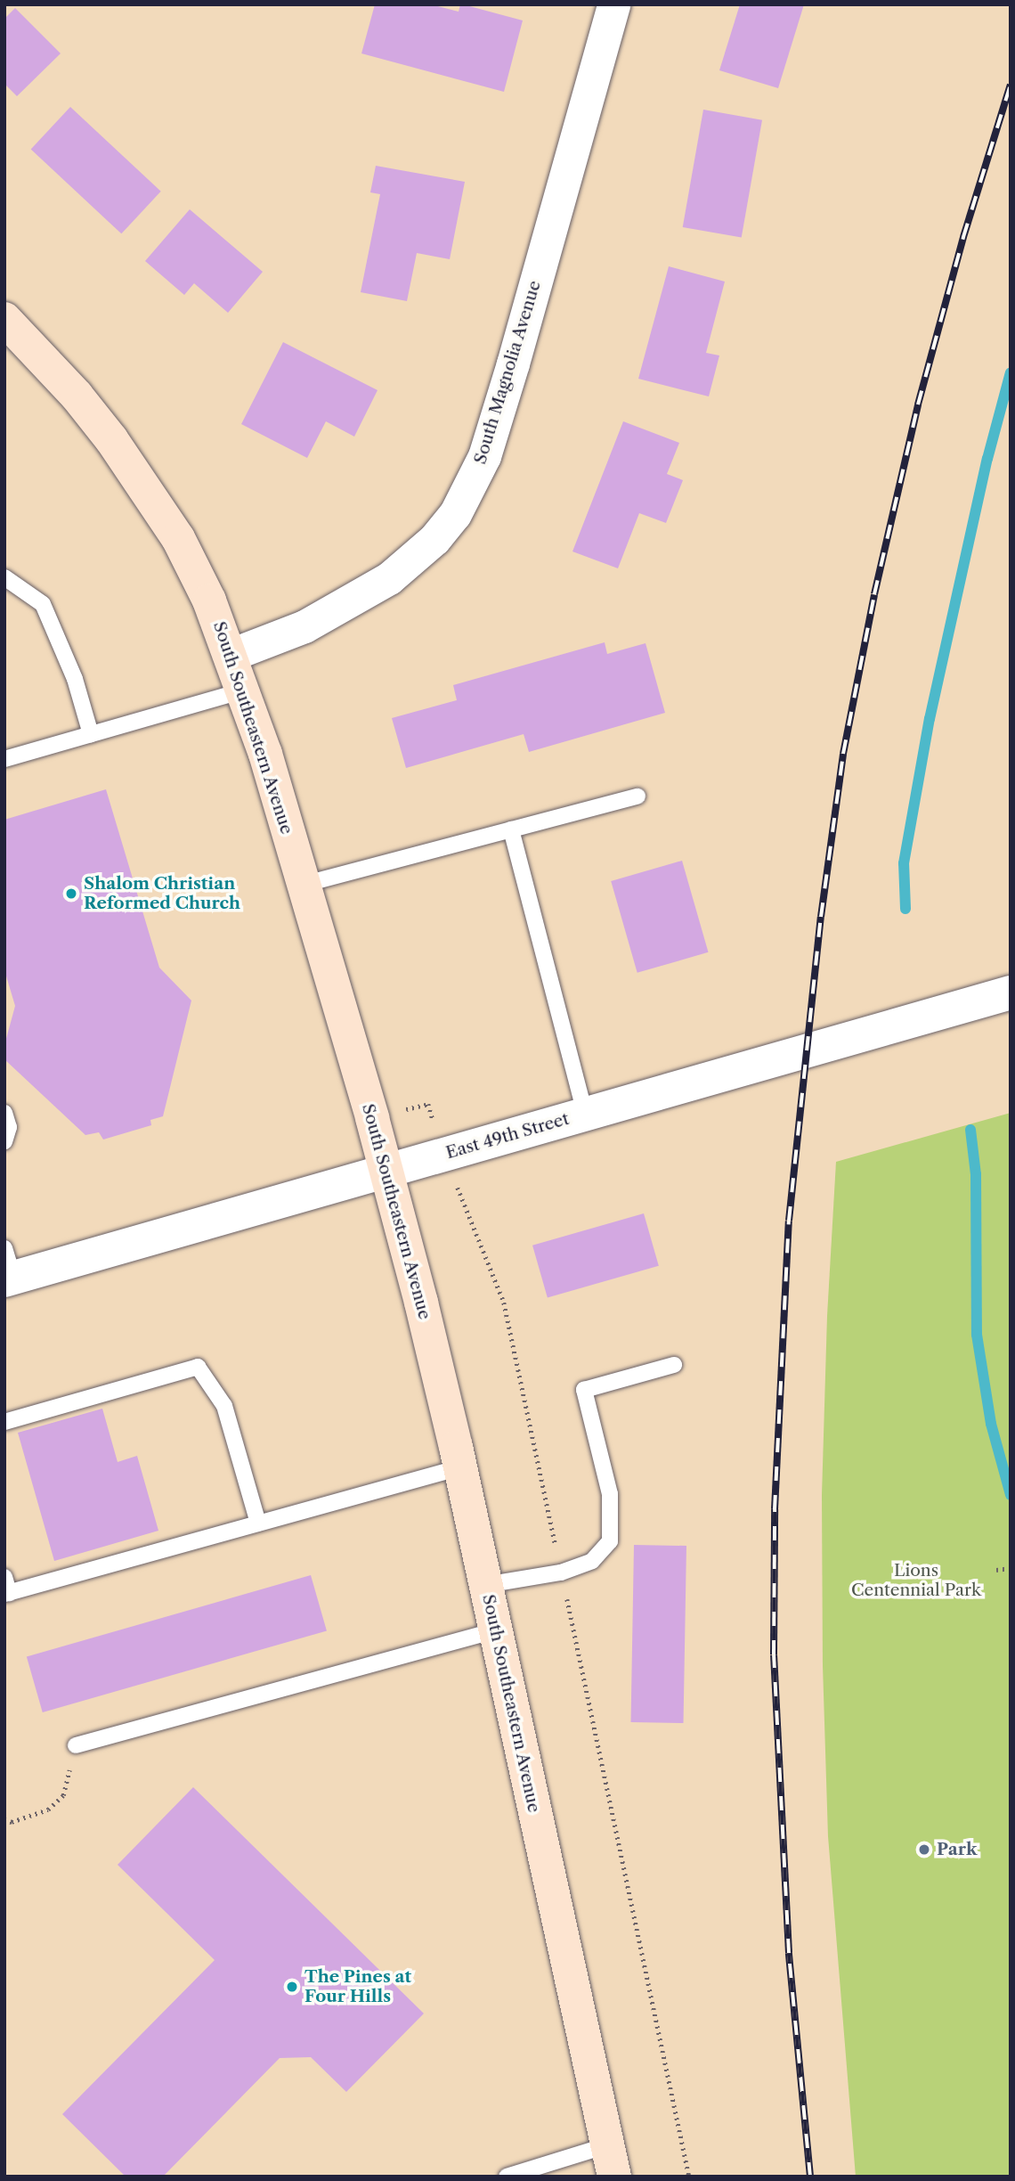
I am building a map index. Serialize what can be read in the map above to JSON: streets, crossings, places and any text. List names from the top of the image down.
{
  "streets": {
    "main road": ["South Southeastern Avenue"],
    "street": ["South Magnolia Avenue", "East 49th Street"]
  },
  "crossings": [
    ["South Magnolia Avenue", "South Southeastern Avenue"],
    ["South Southeastern Avenue", "East 49th Street"]
  ],
  "parks": ["Lions Centennial Park"],
  "places": ["Shalom Christian Reformed Church", "Park", "The Pines at Four Hills"]
}
